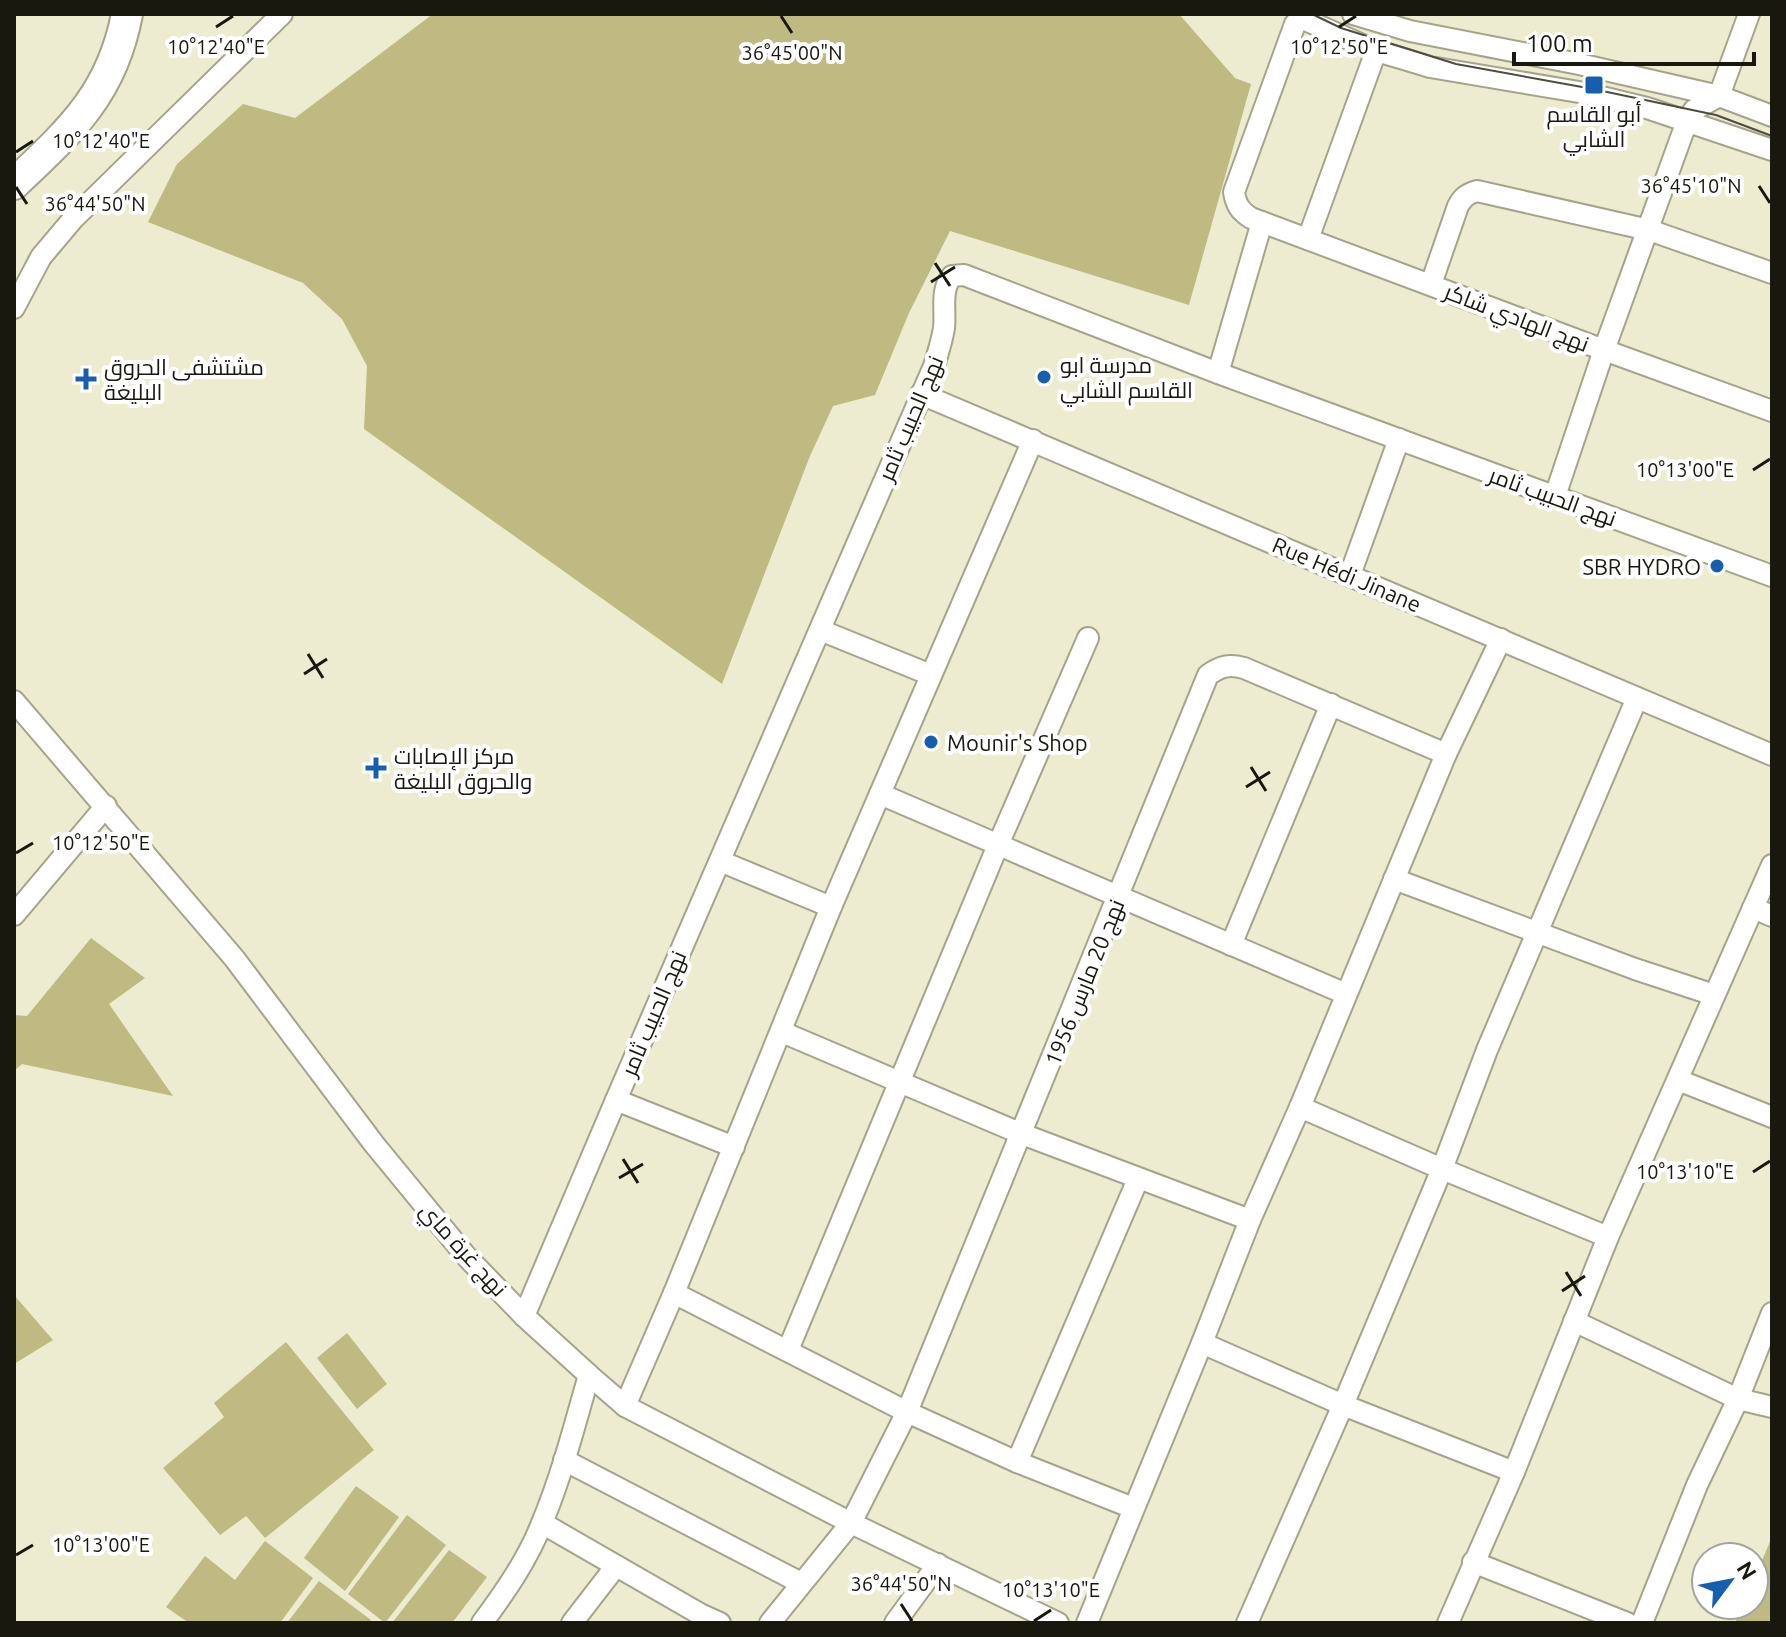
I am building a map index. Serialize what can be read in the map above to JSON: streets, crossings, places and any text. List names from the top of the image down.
{
  "streets": {
    "street": [
      "نهج الهادي شاكر",
      "نهج الحبيب ثامر",
      "Rue Hédi Jinane",
      "نهج 20 مارس 1956",
      "نهج غرة ماي"
    ]
  },
  "crossings": [
    ["نهج الحبيب ثامر", "Rue Hédi Jinane"],
    ["نهج الحبيب ثامر", "نهج غرة ماي"],
    ["نهج 20 مارس 1956", "نهج غرة ماي"]
  ],
  "places": {
    "transit": ["أبو القاسم الشابي"],
    "other": ["مدرسة ابو القاسم الشابي", "SBR HYDRO", "Mounir's Shop"],
    "health": ["مشتشفى الحروق البليغة", "مركز الإصابات والحروق البليغة"]
  },
  "scale_bar": "100 m",
  "north": "top right",
  "coordinates": [
    "10°12'50\"E",
    "10°12'40\"E",
    "36°45'00\"N",
    "36°45'10\"N",
    "36°44'50\"N",
    "10°13'00\"E",
    "10°13'10\"E"
  ]
}
